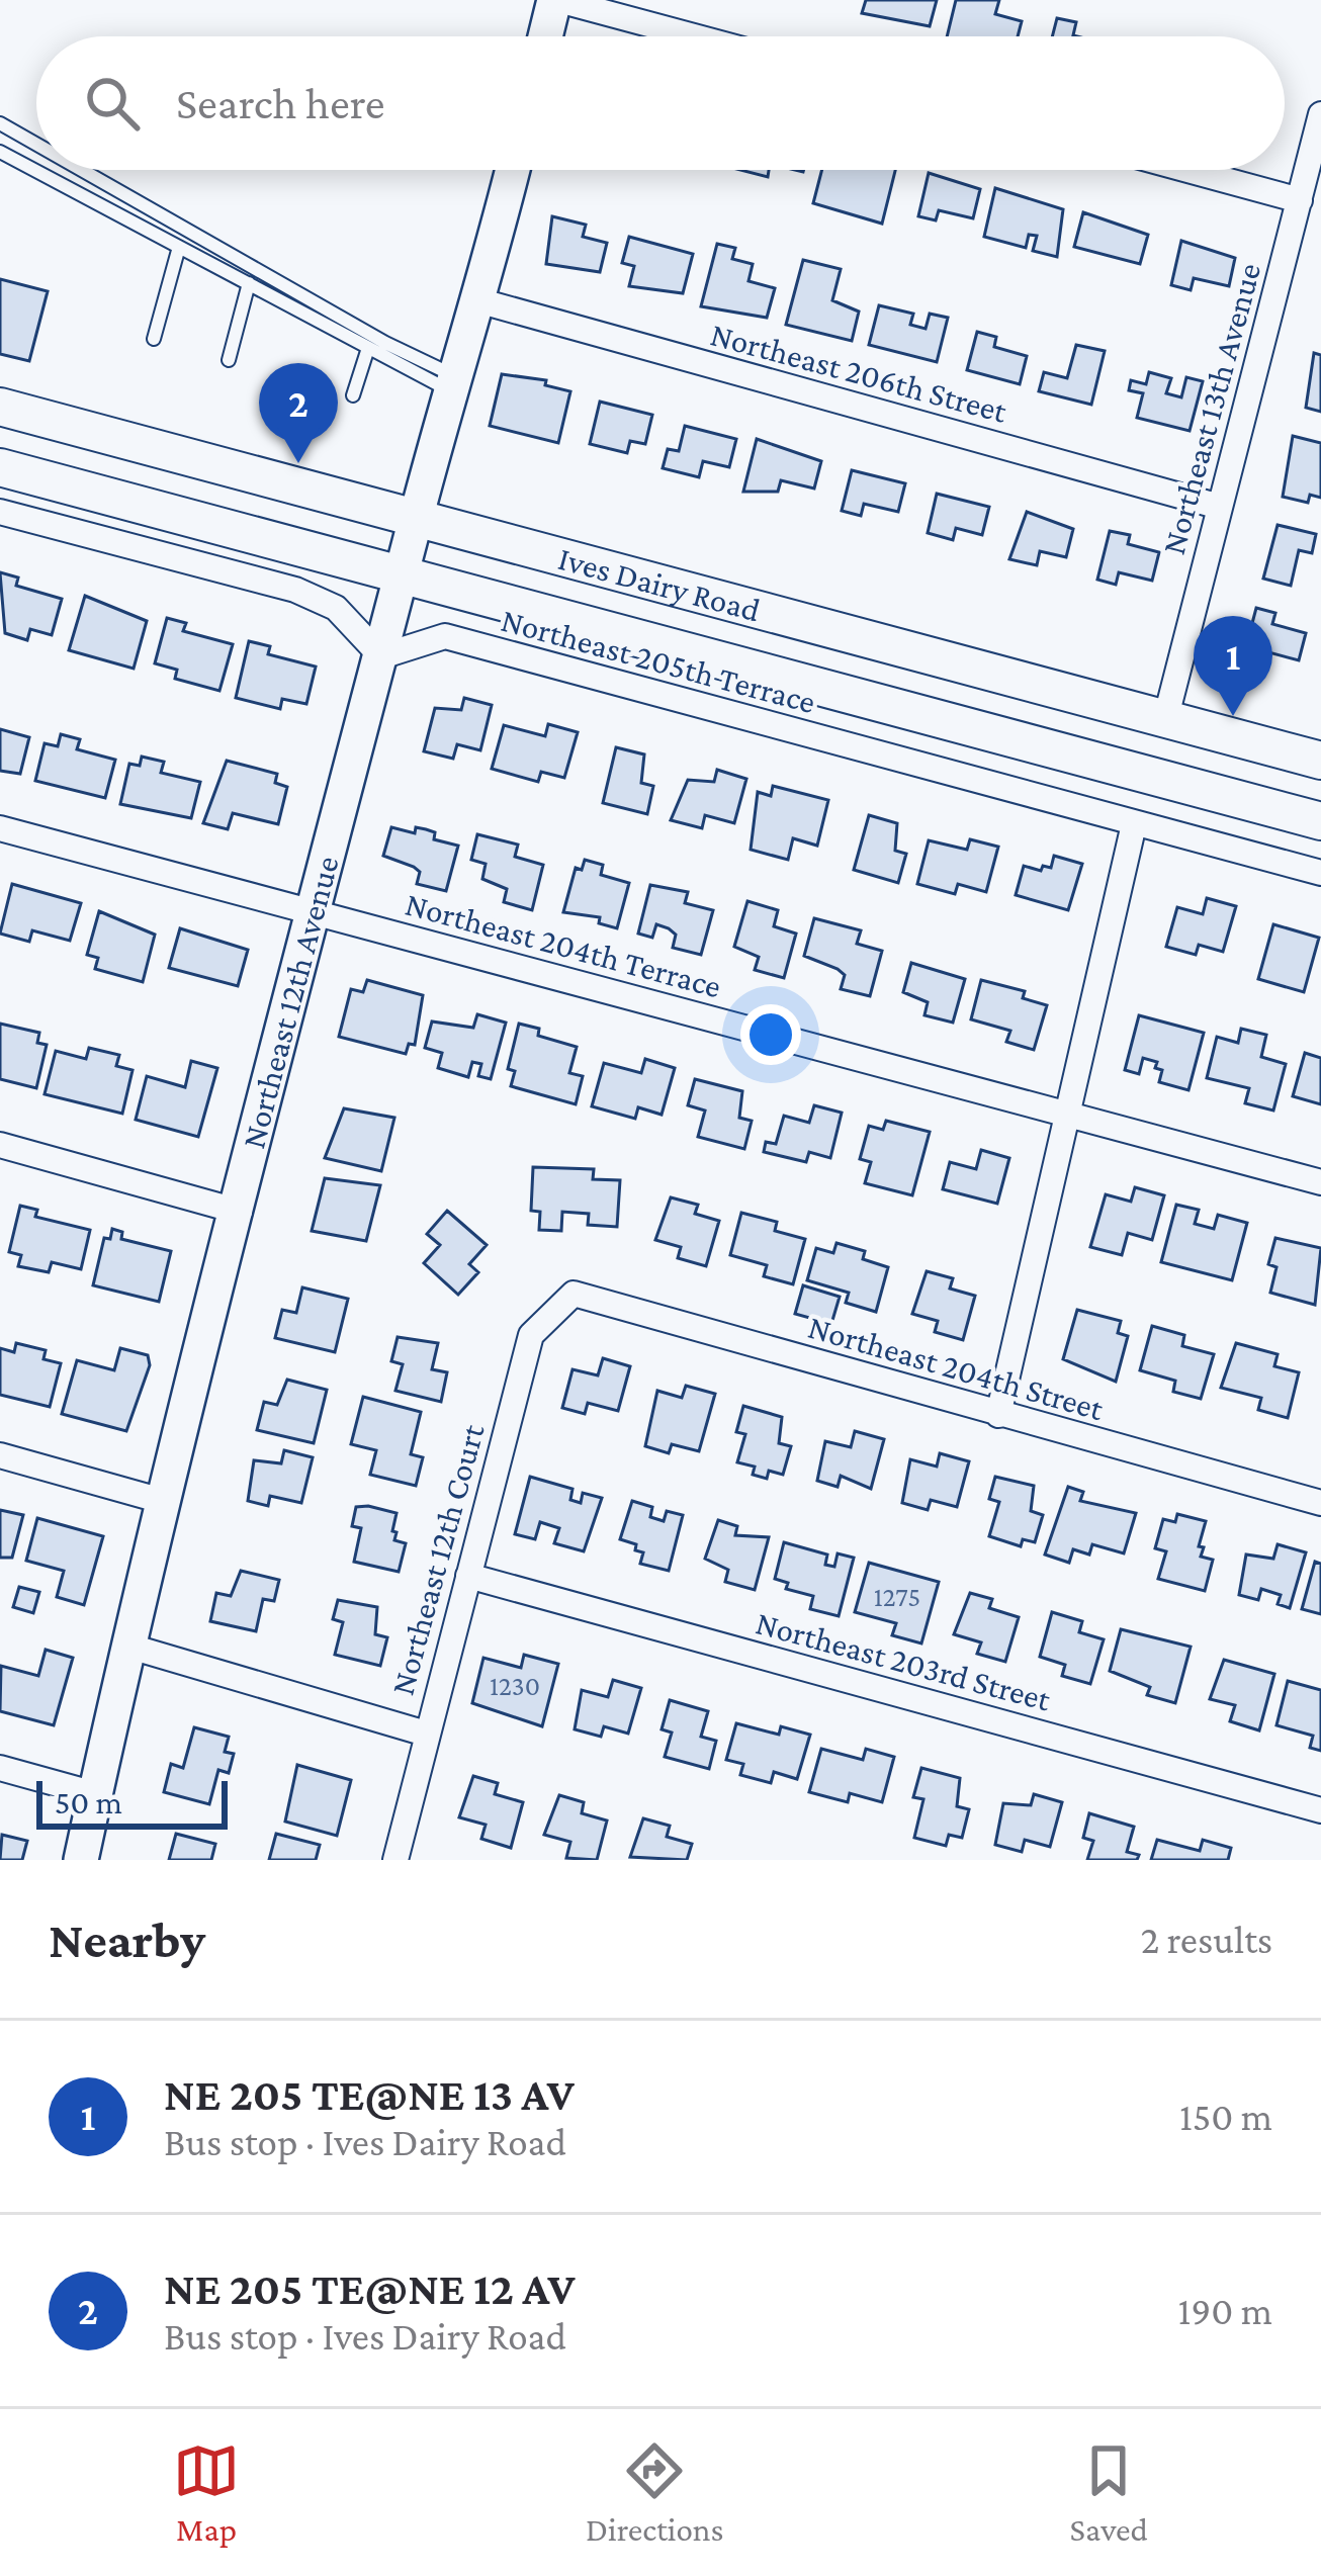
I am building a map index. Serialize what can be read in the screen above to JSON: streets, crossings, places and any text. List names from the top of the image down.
{
  "streets": {
    "main road": ["Ives Dairy Road"],
    "street": [
      "Northeast 206th Street",
      "Northeast 13th Avenue",
      "Northeast 205th Terrace",
      "Northeast 204th Terrace",
      "Northeast 12th Avenue",
      "Northeast 204th Street",
      "Northeast 12th Court",
      "Northeast 203rd Street"
    ]
  },
  "crossings": [
    ["Northeast 206th Street", "Northeast 13th Avenue"],
    ["Northeast 206th Street", "Northeast 12th Avenue"],
    ["Northeast 13th Avenue", "Ives Dairy Road"],
    ["Ives Dairy Road", "Northeast 12th Avenue"],
    ["Northeast 205th Terrace", "Northeast 12th Avenue"],
    ["Northeast 204th Terrace", "Northeast 12th Avenue"],
    ["Northeast 204th Street", "Northeast 12th Court"],
    ["Northeast 12th Court", "Northeast 203rd Street"]
  ],
  "house_numbers": ["1275", "1230"],
  "scale_bar": "50 m",
  "page": {
    "search": "Search here",
    "pins": ["2", "1"],
    "scale": "50 m",
    "heading": ["Nearby", "2 results"],
    "list": [
      {
        "mark": "1",
        "name": "NE 205 TE@NE 13 AV",
        "note": "Bus stop · Ives Dairy Road",
        "value": "150 m"
      },
      {
        "mark": "2",
        "name": "NE 205 TE@NE 12 AV",
        "note": "Bus stop · Ives Dairy Road",
        "value": "190 m"
      }
    ],
    "nav": ["Map", "Directions", "Saved"]
  }
}
